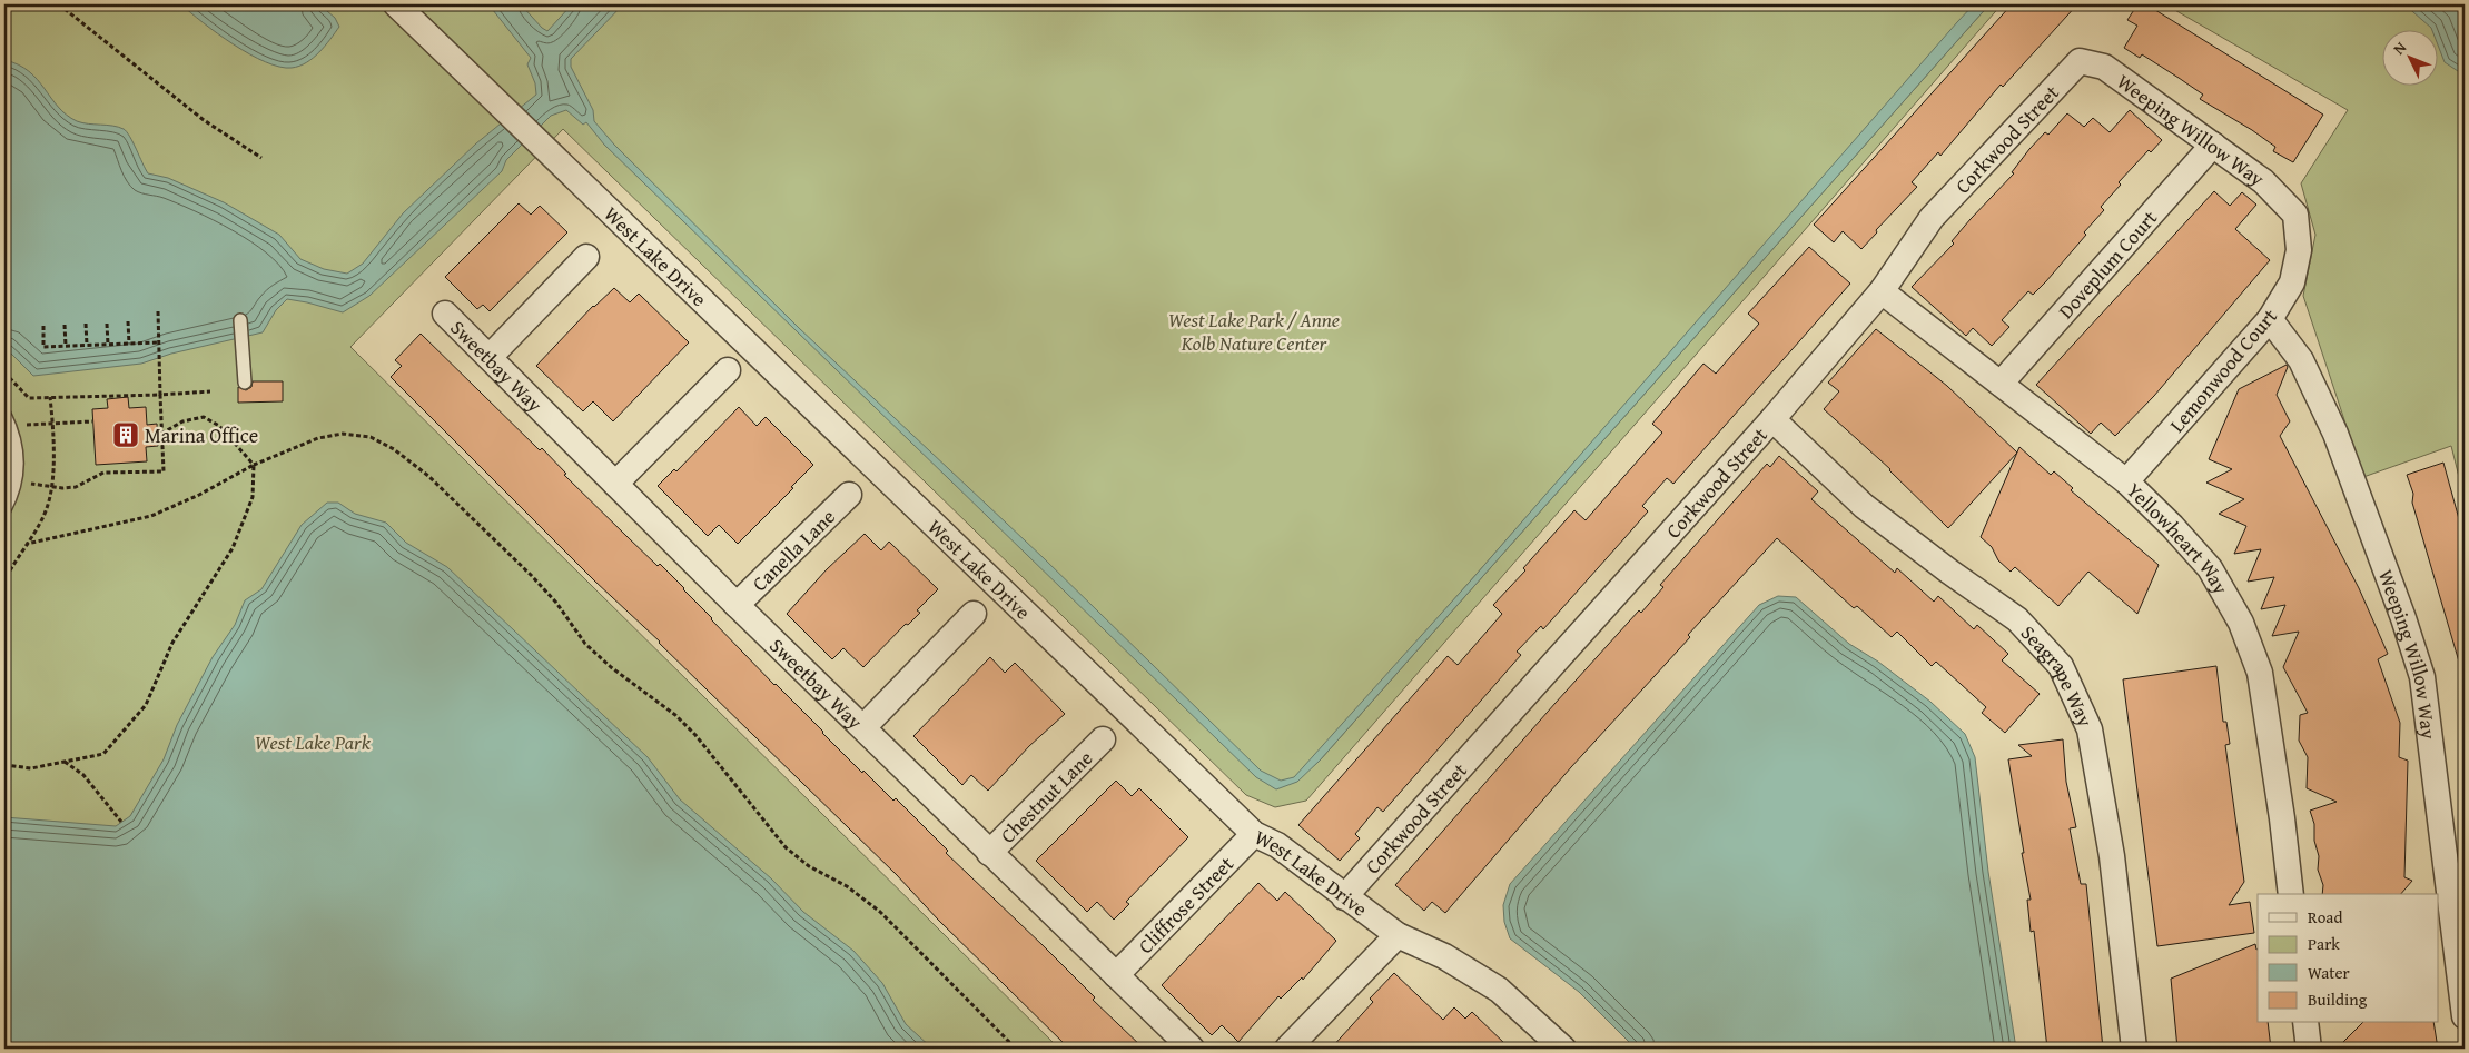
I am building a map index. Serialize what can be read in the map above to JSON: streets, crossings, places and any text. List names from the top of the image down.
{
  "streets": {
    "street": [
      "Weeping Willow Way",
      "Corkwood Street",
      "West Lake Drive",
      "Doveplum Court",
      "Sweetbay Way",
      "Lemonwood Court",
      "Yellowheart Way",
      "Canella Lane",
      "Seagrape Way",
      "Chestnut Lane",
      "Cliffrose Street"
    ]
  },
  "crossings": [
    ["Weeping Willow Way", "Corkwood Street"],
    ["Weeping Willow Way", "Doveplum Court"],
    ["Weeping Willow Way", "Lemonwood Court"],
    ["Corkwood Street", "West Lake Drive"],
    ["Corkwood Street", "Yellowheart Way"],
    ["Corkwood Street", "Seagrape Way"],
    ["West Lake Drive", "Cliffrose Street"],
    ["Doveplum Court", "Yellowheart Way"],
    ["Sweetbay Way", "Canella Lane"],
    ["Sweetbay Way", "Chestnut Lane"],
    ["Sweetbay Way", "Cliffrose Street"],
    ["Lemonwood Court", "Yellowheart Way"]
  ],
  "parks": ["West Lake Park / Anne Kolb Nature Center", "West Lake Park"],
  "places": {
    "building": ["Marina Office"]
  },
  "legend": [
    "Road",
    "Park",
    "Water",
    "Building"
  ],
  "north": "top left"
}
